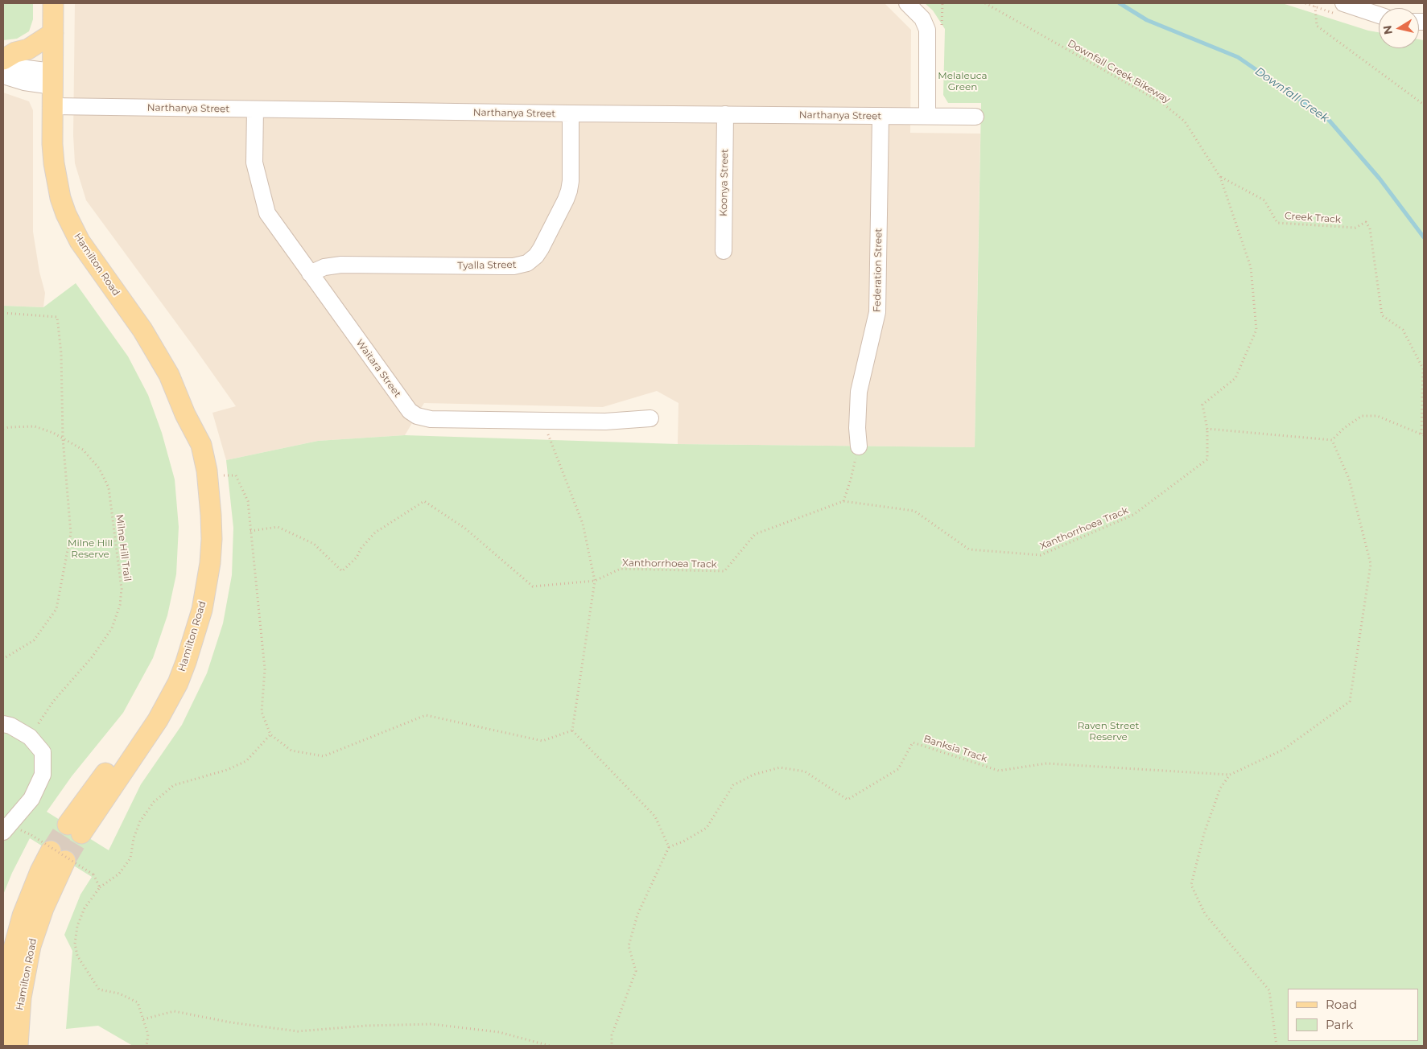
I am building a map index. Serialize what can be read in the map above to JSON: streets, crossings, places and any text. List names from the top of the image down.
{
  "streets": {
    "main road": ["Hamilton Road"],
    "street": [
      "Narthanya Street",
      "Koonya Street",
      "Tyalla Street",
      "Federation Street",
      "Waitara Street"
    ],
    "path": [
      "Downfall Creek Bikeway",
      "Creek Track",
      "Xanthorrhoea Track",
      "Milne Hill Trail",
      "Banksia Track"
    ]
  },
  "crossings": [
    ["Downfall Creek Bikeway", "Creek Track"],
    ["Downfall Creek Bikeway", "Xanthorrhoea Track"],
    ["Narthanya Street", "Koonya Street"],
    ["Narthanya Street", "Hamilton Road"],
    ["Narthanya Street", "Tyalla Street"],
    ["Narthanya Street", "Federation Street"],
    ["Narthanya Street", "Waitara Street"],
    ["Tyalla Street", "Waitara Street"]
  ],
  "water": ["Downfall Creek"],
  "parks": ["Melaleuca Green", "Milne Hill Reserve", "Raven Street Reserve"],
  "legend": ["Road", "Park"],
  "north": "left"
}
